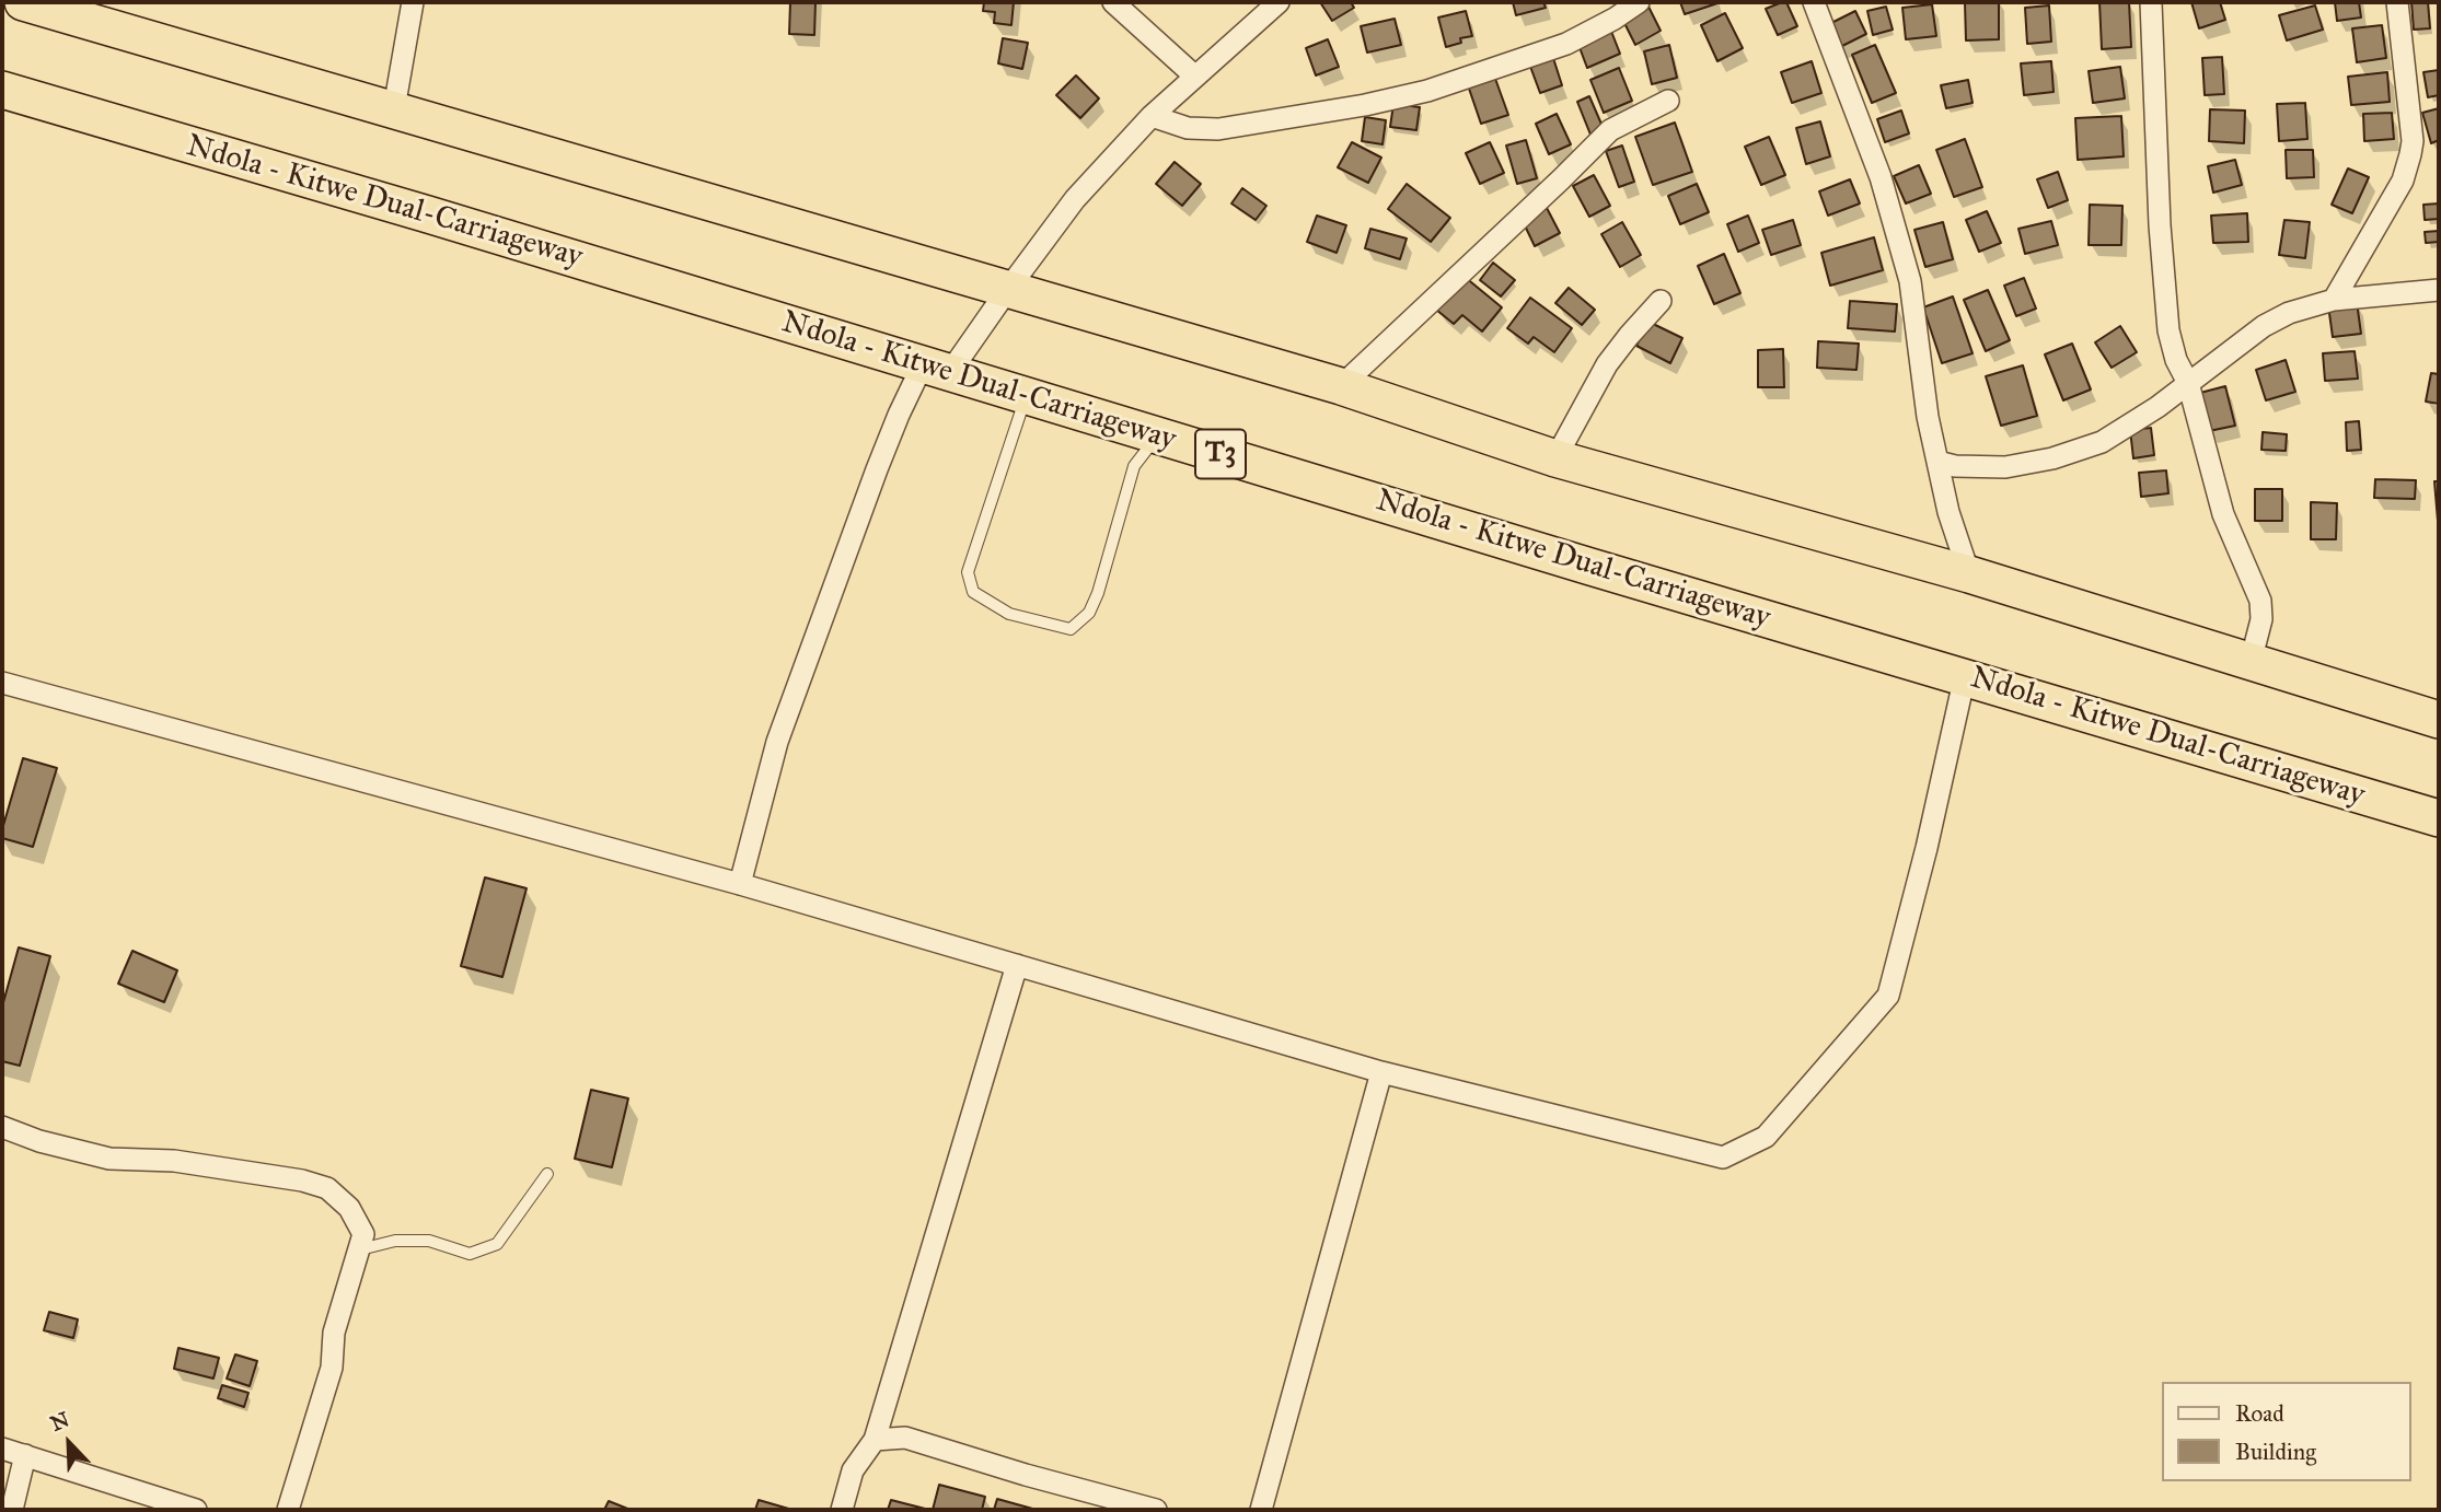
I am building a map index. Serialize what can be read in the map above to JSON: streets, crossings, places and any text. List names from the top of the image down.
{
  "streets": {
    "highway": ["Ndola - Kitwe Dual-Carriageway", "T3"]
  },
  "legend": ["Road", "Building"],
  "north": "top left"
}
